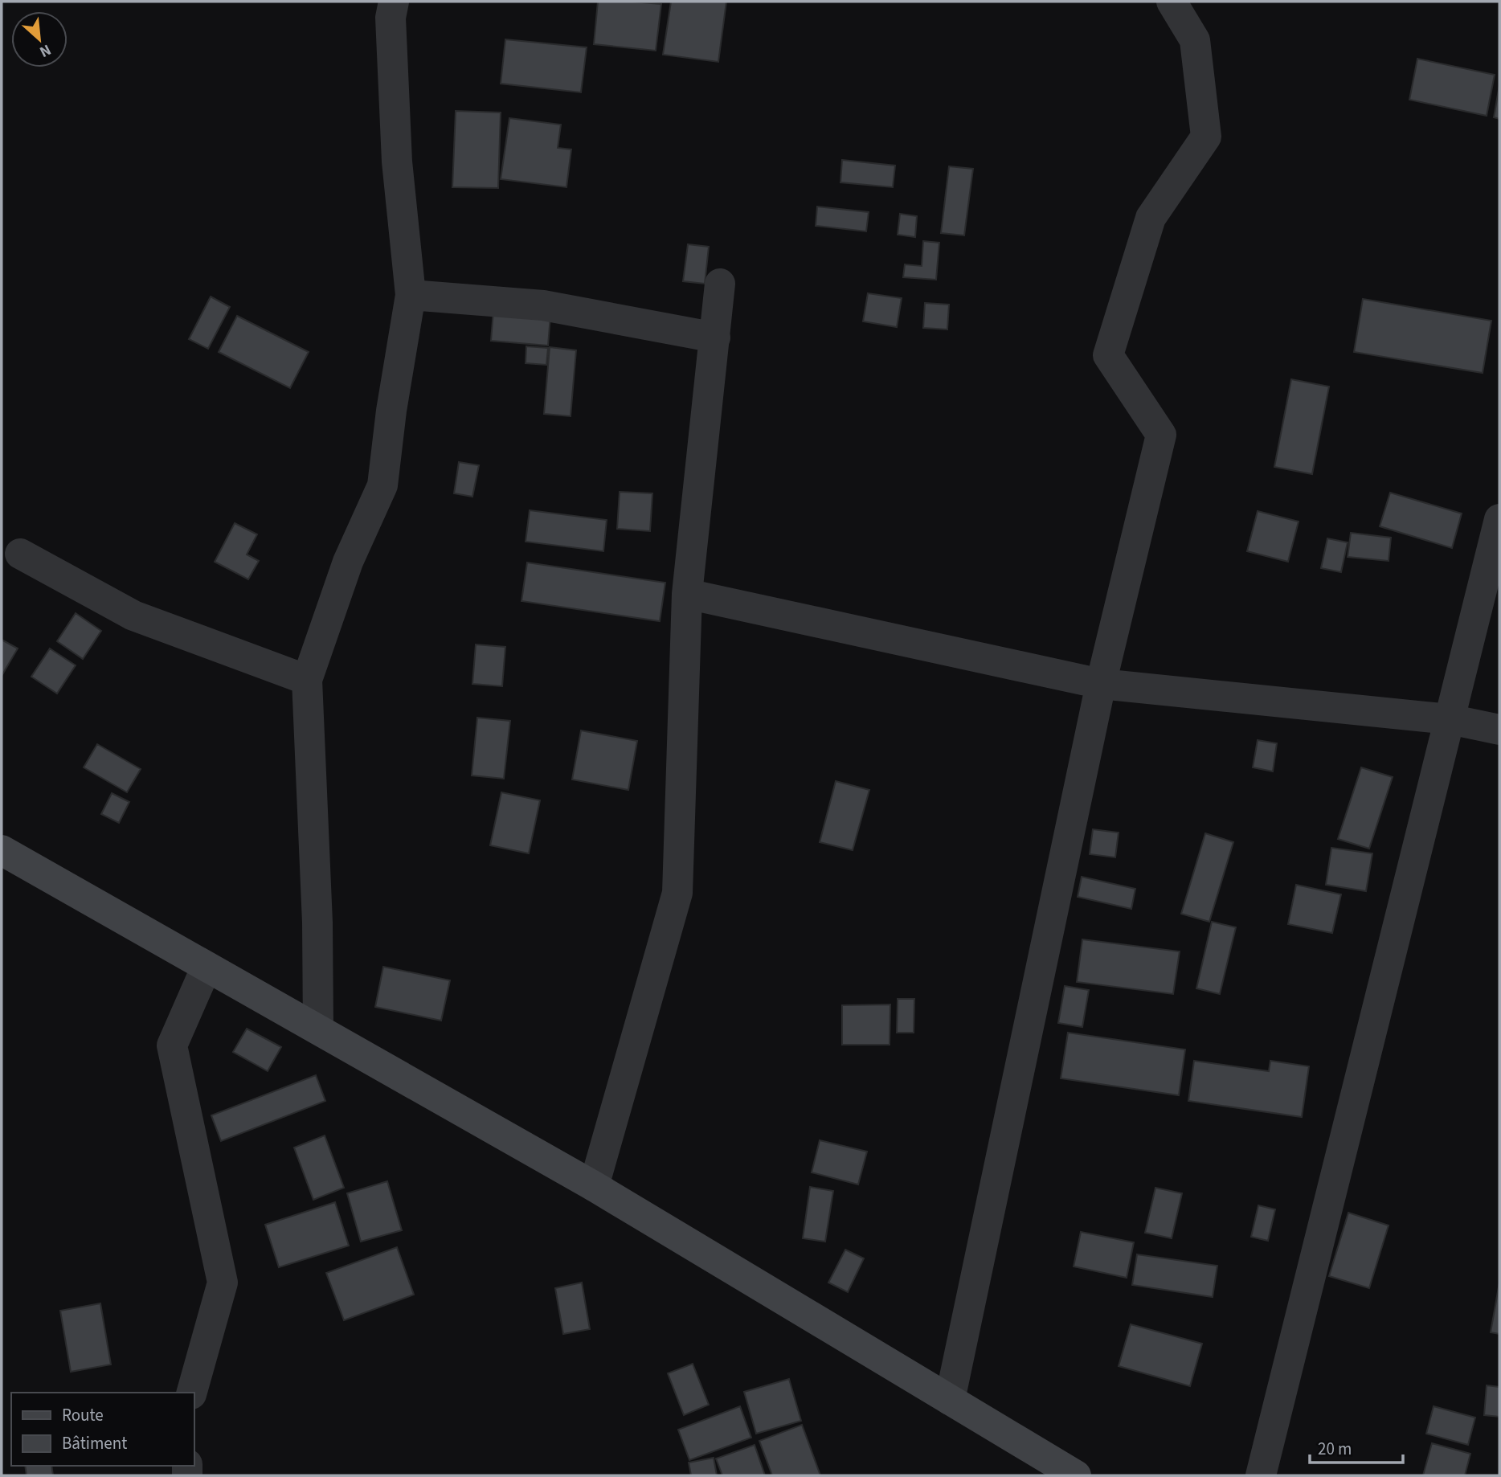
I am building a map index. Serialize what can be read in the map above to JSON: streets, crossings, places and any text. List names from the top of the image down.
{
  "legend": ["Route", "Bâtiment"],
  "scale_bar": "20 m",
  "north": "bottom right"
}
